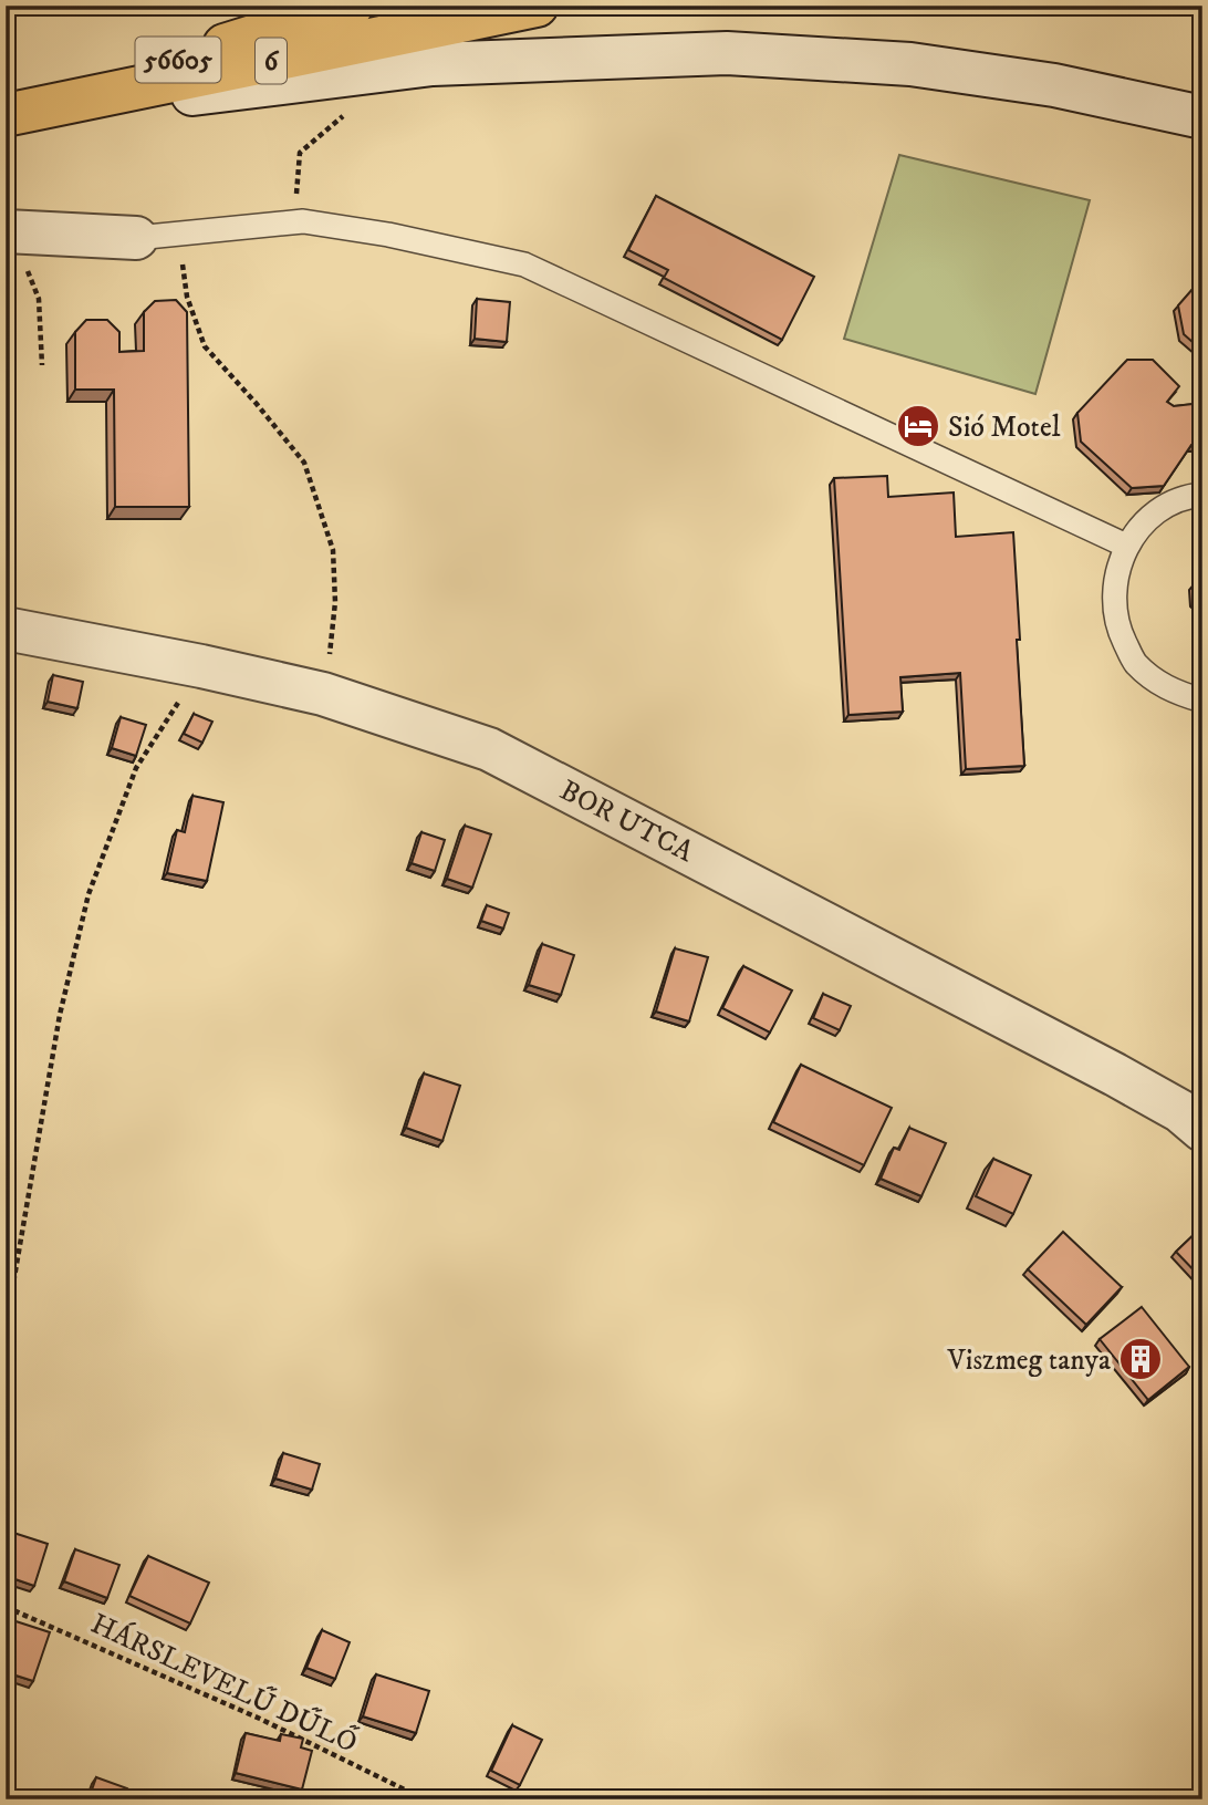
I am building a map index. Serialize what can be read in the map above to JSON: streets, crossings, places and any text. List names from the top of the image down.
{
  "streets": {
    "main road": ["56605", "6"],
    "street": ["BOR UTCA"],
    "path": ["HÁRSLEVELŰ DŰLŐ"]
  },
  "crossings": [
    ["56605", "6"]
  ],
  "places": {
    "hotel": ["Sió Motel"],
    "building": ["Viszmeg tanya"]
  }
}
